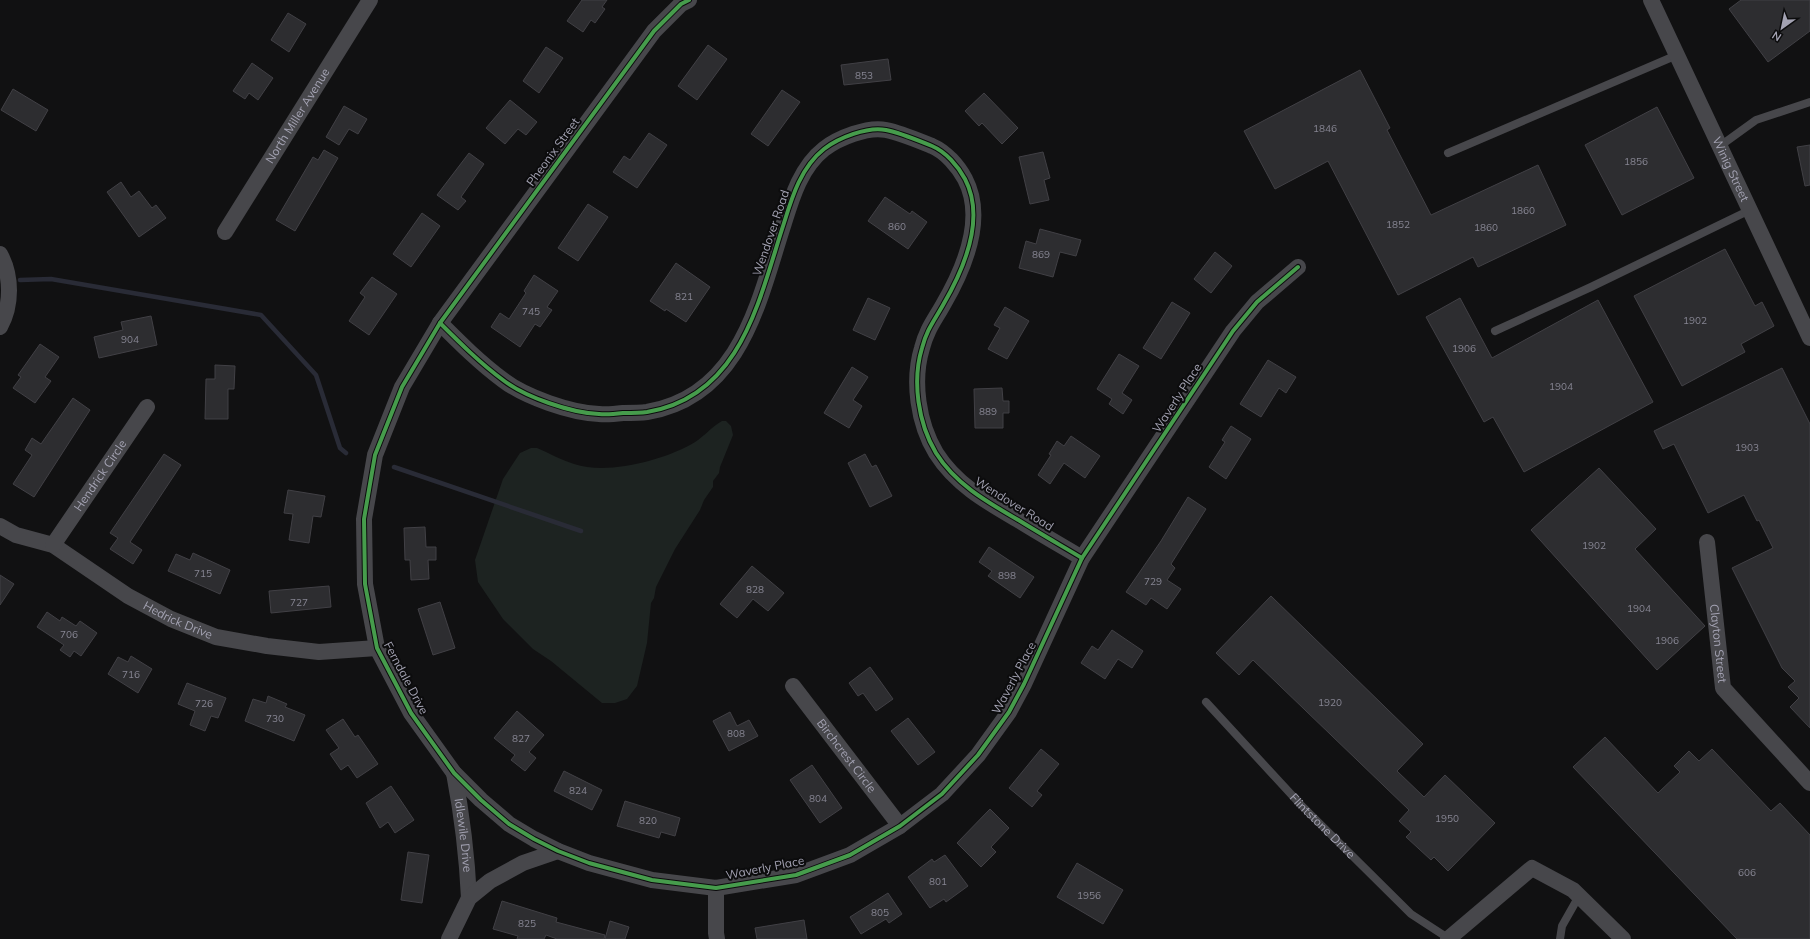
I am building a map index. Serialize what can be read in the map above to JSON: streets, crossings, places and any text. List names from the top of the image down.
{
  "streets": {
    "street": [
      "North Miller Avenue",
      "Pheonix Street",
      "Winig Street",
      "Wendover Road",
      "Waverly Place",
      "Hendrick Circle",
      "Hedrick Drive",
      "Clayton Street",
      "Ferndale Drive",
      "Birchcrest Circle",
      "Flintstone Drive",
      "Idlewile Drive"
    ]
  },
  "crossings": [
    ["Pheonix Street", "Wendover Road"],
    ["Pheonix Street", "Ferndale Drive"],
    ["Wendover Road", "Waverly Place"],
    ["Wendover Road", "Ferndale Drive"],
    ["Waverly Place", "Ferndale Drive"],
    ["Waverly Place", "Birchcrest Circle"],
    ["Waverly Place", "Idlewile Drive"],
    ["Hendrick Circle", "Hedrick Drive"],
    ["Hedrick Drive", "Ferndale Drive"],
    ["Ferndale Drive", "Idlewile Drive"]
  ],
  "house_numbers": [
    "853",
    "1846",
    "1856",
    "1860",
    "1852",
    "860",
    "1860",
    "869",
    "821",
    "745",
    "1902",
    "904",
    "1906",
    "1904",
    "889",
    "1903",
    "1902",
    "715",
    "898",
    "729",
    "828",
    "727",
    "1904",
    "706",
    "1906",
    "716",
    "1920",
    "726",
    "730",
    "808",
    "827",
    "824",
    "804",
    "1950",
    "820",
    "606",
    "801",
    "1956",
    "805",
    "825"
  ],
  "north": "bottom left"
}
